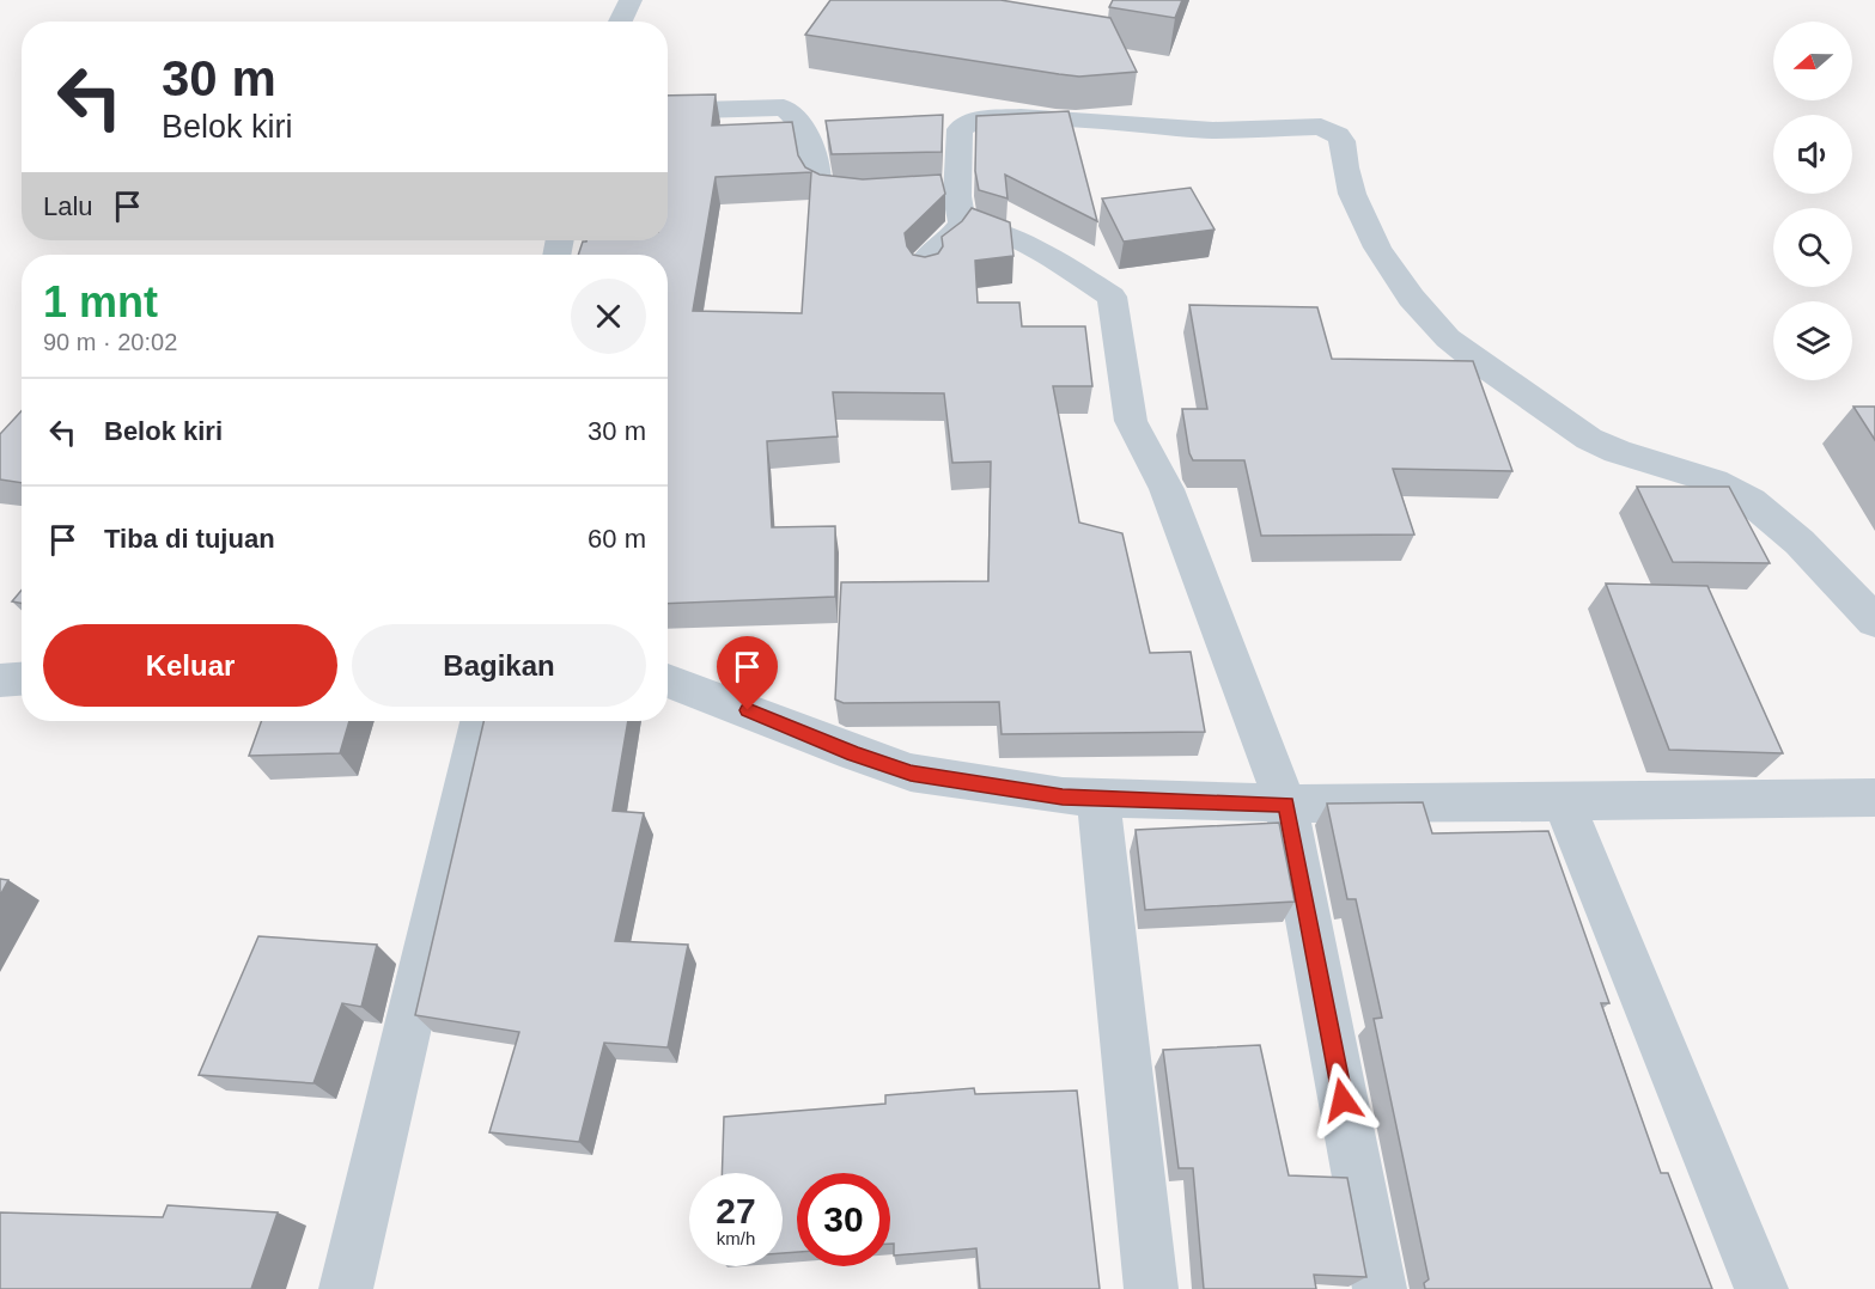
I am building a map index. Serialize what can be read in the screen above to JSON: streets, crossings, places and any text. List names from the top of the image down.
{
  "north": "left",
  "page": {
    "turn": ["30 m", "Belok kiri"],
    "then": "Lalu",
    "heading": ["1 mnt", "90 m · 20:02"],
    "list": [
      {
        "name": "Belok kiri",
        "value": "30 m"
      },
      {
        "name": "Tiba di tujuan",
        "value": "60 m"
      }
    ],
    "buttons": ["Keluar", "Bagikan"],
    "speed": "27 km/h",
    "limit": "30"
  }
}
